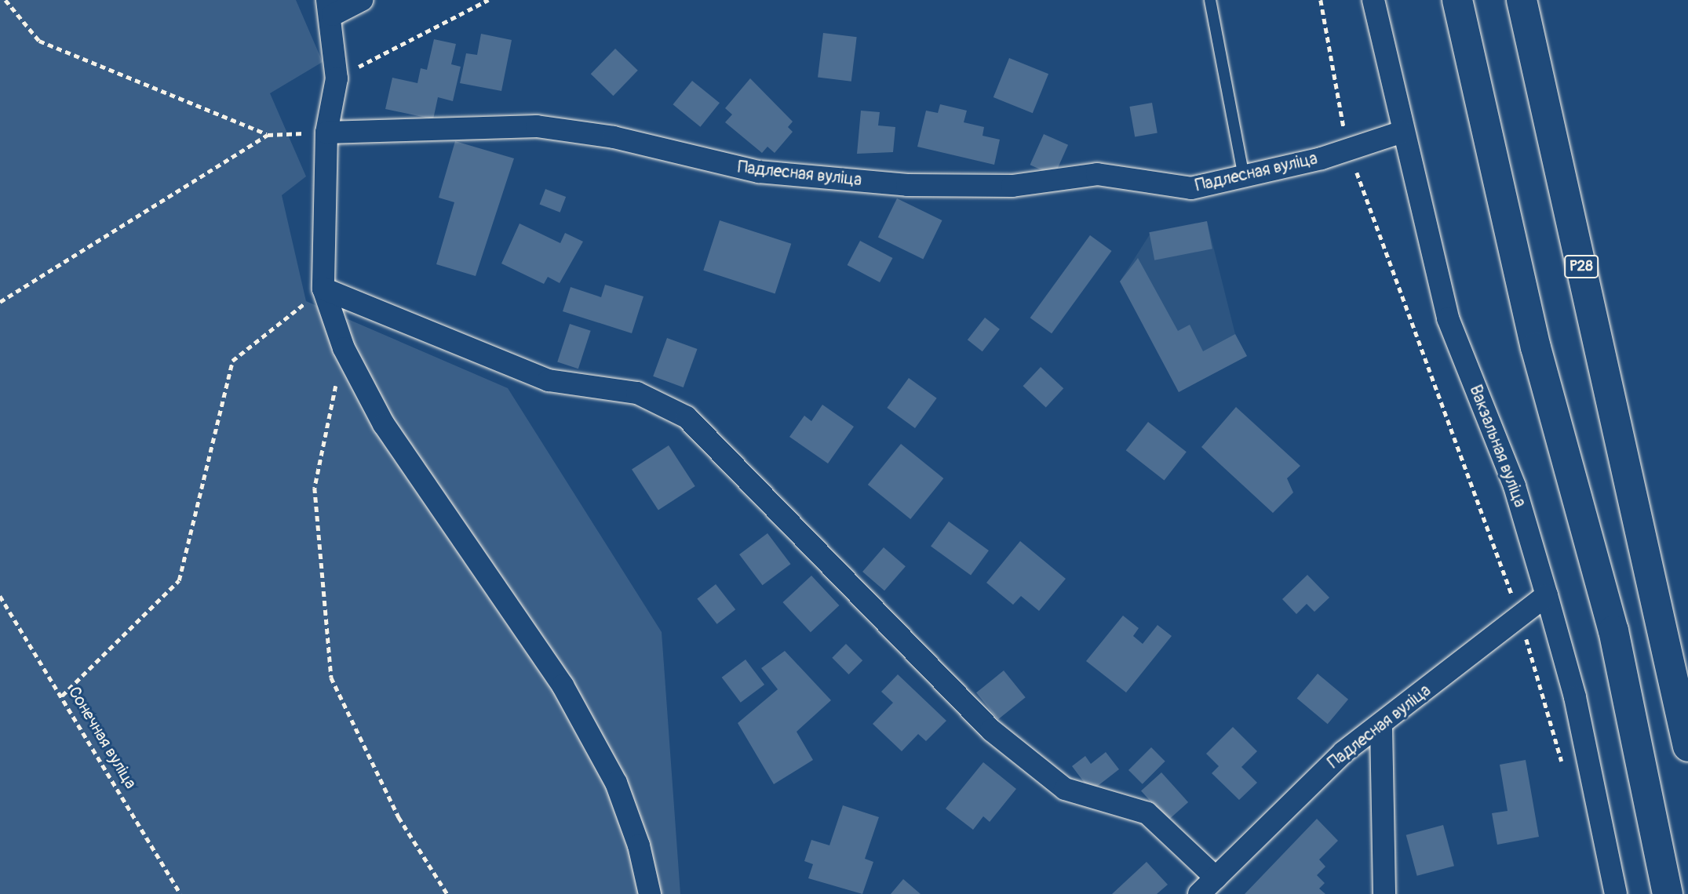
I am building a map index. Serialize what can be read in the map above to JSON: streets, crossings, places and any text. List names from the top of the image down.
{
  "streets": {
    "highway": ["Р28"],
    "street": ["Падлесная вуліца", "Вакзальная вуліца"],
    "path": ["Сонечная вуліца"]
  },
  "crossings": [
    ["Падлесная вуліца", "Вакзальная вуліца"]
  ]
}
